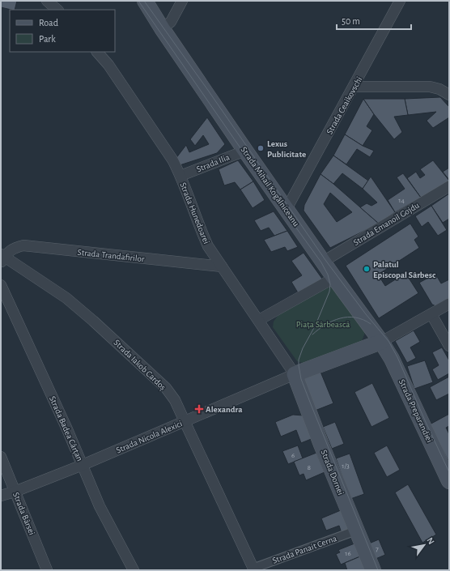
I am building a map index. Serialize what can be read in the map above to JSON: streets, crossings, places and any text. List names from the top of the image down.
{
  "streets": {
    "main road": ["Strada Mihail Kogălniceanu", "Strada Preparandiei", "Strada Dornei"],
    "street": [
      "Strada Ceaikovschi",
      "Strada Ilia",
      "Strada Hunedoarei",
      "Strada Emanoil Gojdu",
      "Strada Trandafirilor",
      "Strada Iakob Cardoș",
      "Strada Badea Cârțan",
      "Strada Nicola Alexici",
      "Strada Bârsei",
      "Strada Panait Cerna"
    ]
  },
  "crossings": [
    ["Strada Ceaikovschi", "Strada Mihail Kogălniceanu"],
    ["Strada Ilia", "Strada Mihail Kogălniceanu"],
    ["Strada Ilia", "Strada Hunedoarei"],
    ["Strada Mihail Kogălniceanu", "Strada Emanoil Gojdu"],
    ["Strada Mihail Kogălniceanu", "Strada Preparandiei"],
    ["Strada Hunedoarei", "Strada Trandafirilor"],
    ["Strada Hunedoarei", "Strada Nicola Alexici"],
    ["Strada Hunedoarei", "Strada Dornei"],
    ["Strada Trandafirilor", "Strada Iakob Cardoș"],
    ["Strada Iakob Cardoș", "Strada Nicola Alexici"],
    ["Strada Iakob Cardoș", "Strada Panait Cerna"],
    ["Strada Badea Cârțan", "Strada Nicola Alexici"],
    ["Strada Nicola Alexici", "Strada Dornei"],
    ["Strada Nicola Alexici", "Strada Bârsei"],
    ["Strada Dornei", "Strada Panait Cerna"]
  ],
  "parks": ["Piața Sârbească"],
  "places": {
    "other": ["Lexus Publicitate", "Palatul Episcopal Sârbesc"],
    "health": ["Alexandra"]
  },
  "house_numbers": [
    "14",
    "6",
    "1/3",
    "8",
    "7",
    "16"
  ],
  "legend": ["Road", "Park"],
  "scale_bar": "50 m",
  "north": "top right"
}
